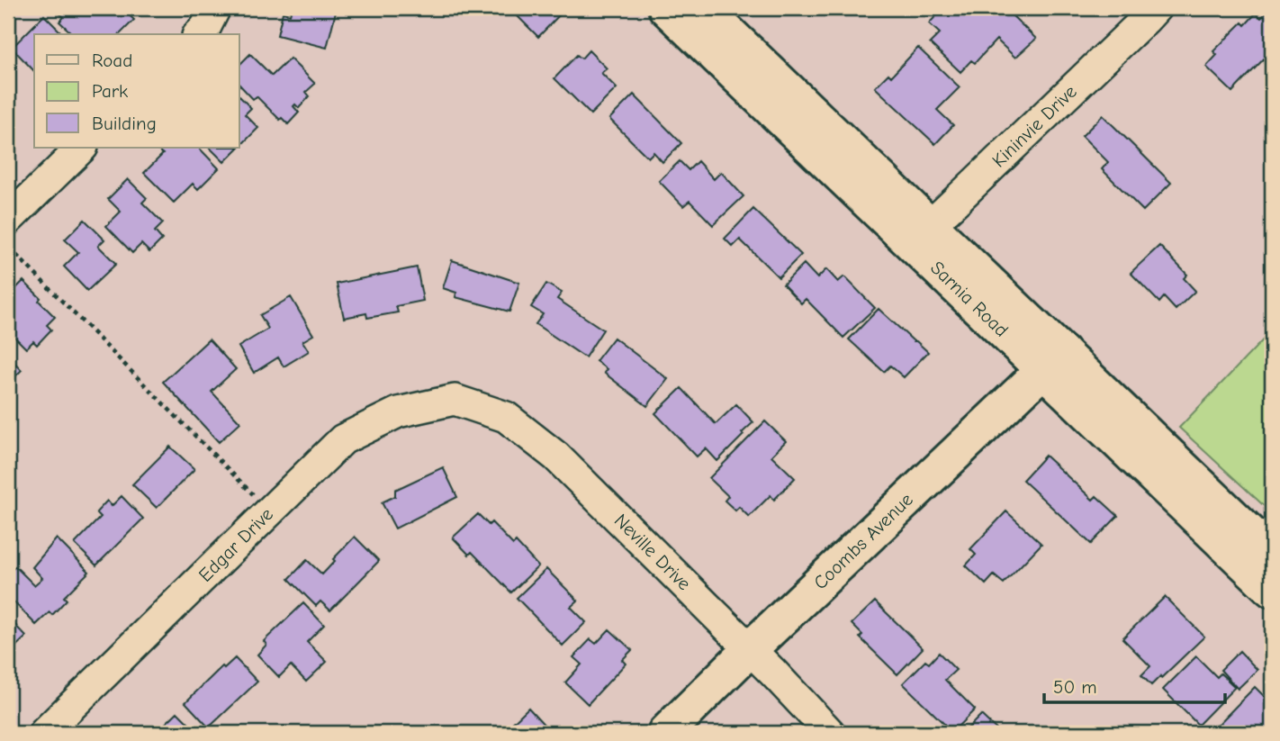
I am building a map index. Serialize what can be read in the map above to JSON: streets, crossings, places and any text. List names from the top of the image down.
{
  "streets": {
    "main road": ["Sarnia Road", "Coombs Avenue"],
    "street": ["Kininvie Drive", "Edgar Drive", "Neville Drive"]
  },
  "crossings": [
    ["Kininvie Drive", "Sarnia Road"],
    ["Sarnia Road", "Coombs Avenue"],
    ["Coombs Avenue", "Neville Drive"],
    ["Edgar Drive", "Neville Drive"]
  ],
  "legend": ["Road", "Park", "Building"],
  "scale_bar": "50 m"
}
